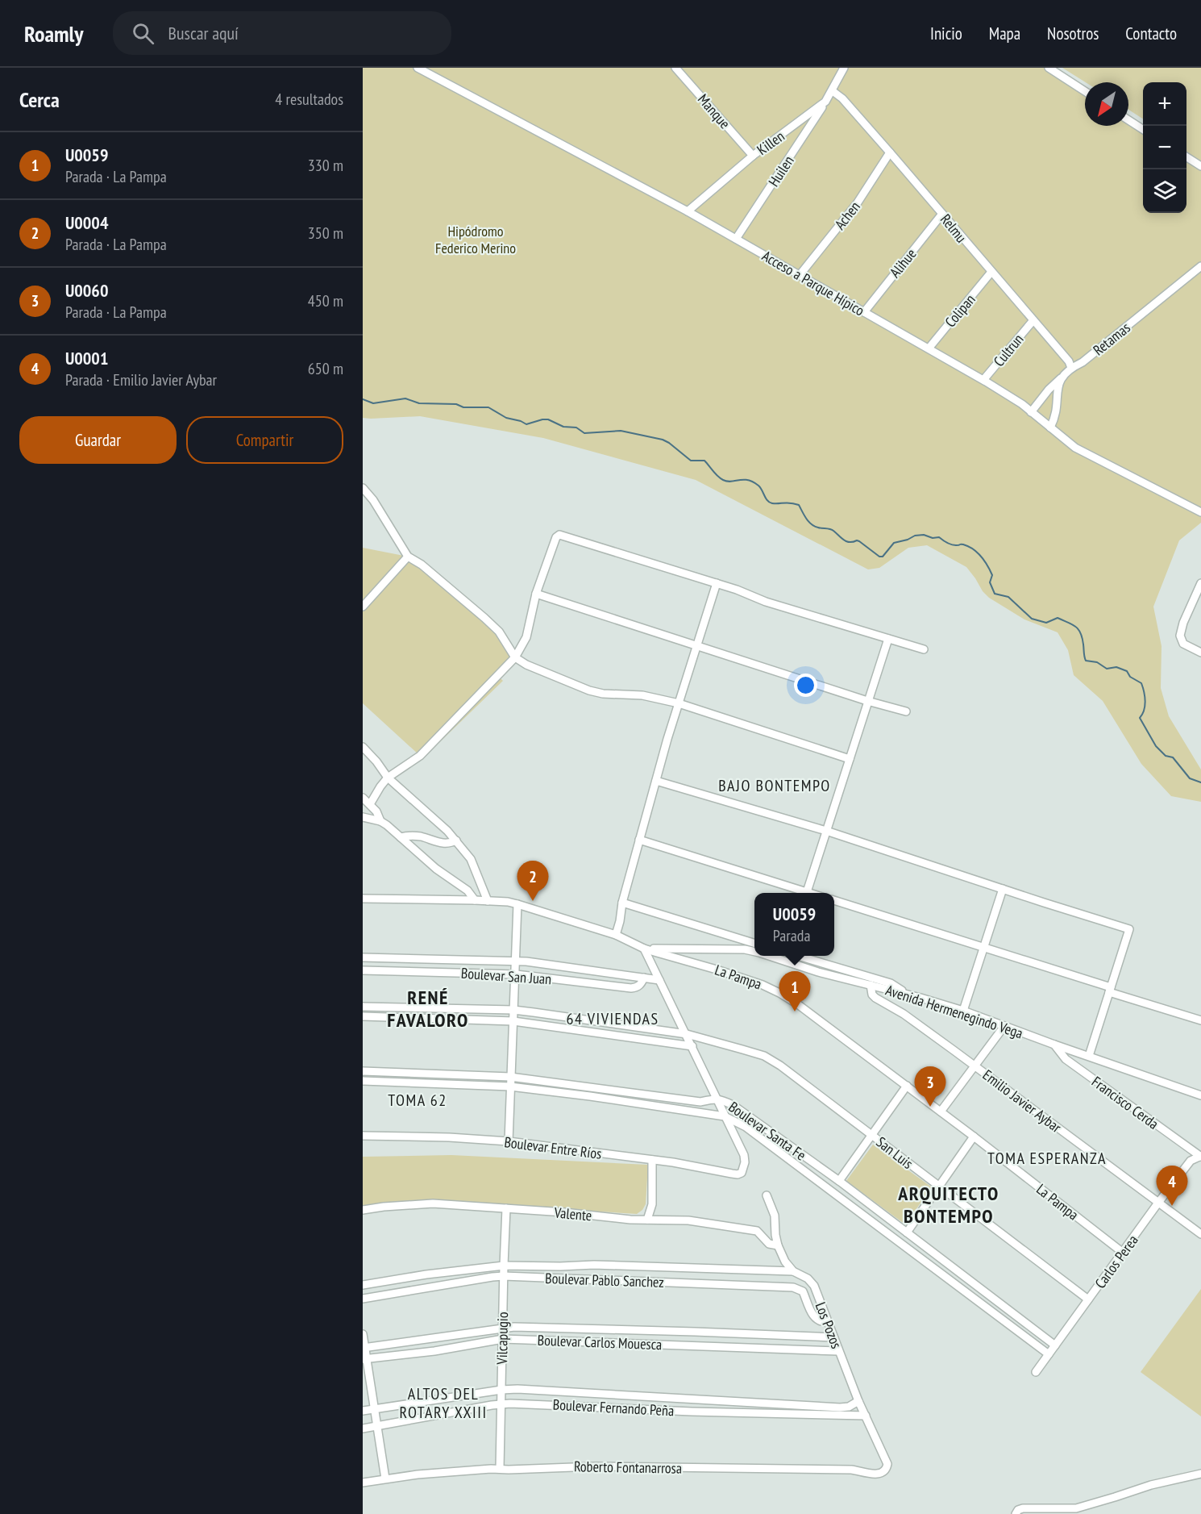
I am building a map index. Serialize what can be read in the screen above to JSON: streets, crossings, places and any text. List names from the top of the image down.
{
  "streets": {
    "street": [
      "Manque",
      "Killen",
      "Huilen",
      "Achen",
      "Relmu",
      "Alihue",
      "Acceso a Parque Hípico",
      "Colipan",
      "Retamas",
      "Cultrun",
      "Boulevar San Juan",
      "La Pampa",
      "Avenida Hermenegindo Vega",
      "Emilio Javier Aybar",
      "Francisco Cerda",
      "Boulevar Santa Fe",
      "Boulevar Entre Ríos",
      "San Luis",
      "Valente",
      "Carlos Perea",
      "Boulevar Pablo Sanchez",
      "Los Pozos",
      "Vilcapugio",
      "Boulevar Carlos Mouesca",
      "Boulevar Fernando Peña",
      "Roberto Fontanarrosa"
    ]
  },
  "crossings": [
    ["Manque", "Killen"],
    ["Killen", "Huilen"],
    ["Killen", "Relmu"],
    ["Killen", "Acceso a Parque Hípico"],
    ["Huilen", "Acceso a Parque Hípico"],
    ["Achen", "Relmu"],
    ["Achen", "Acceso a Parque Hípico"],
    ["Relmu", "Alihue"],
    ["Relmu", "Colipan"],
    ["Relmu", "Retamas"],
    ["Relmu", "Cultrun"],
    ["Alihue", "Acceso a Parque Hípico"],
    ["Acceso a Parque Hípico", "Colipan"],
    ["Acceso a Parque Hípico", "Retamas"],
    ["Acceso a Parque Hípico", "Cultrun"],
    ["La Pampa", "Avenida Hermenegindo Vega"],
    ["La Pampa", "Carlos Perea"],
    ["Avenida Hermenegindo Vega", "Emilio Javier Aybar"],
    ["Avenida Hermenegindo Vega", "Francisco Cerda"],
    ["Emilio Javier Aybar", "Carlos Perea"],
    ["Francisco Cerda", "Carlos Perea"],
    ["Boulevar Santa Fe", "Boulevar Entre Ríos"],
    ["Boulevar Santa Fe", "Carlos Perea"],
    ["San Luis", "Carlos Perea"],
    ["Valente", "Los Pozos"],
    ["Valente", "Vilcapugio"],
    ["Boulevar Pablo Sanchez", "Los Pozos"],
    ["Boulevar Pablo Sanchez", "Vilcapugio"],
    ["Los Pozos", "Boulevar Carlos Mouesca"],
    ["Los Pozos", "Boulevar Fernando Peña"],
    ["Los Pozos", "Roberto Fontanarrosa"],
    ["Vilcapugio", "Boulevar Carlos Mouesca"],
    ["Vilcapugio", "Boulevar Fernando Peña"],
    ["Vilcapugio", "Roberto Fontanarrosa"]
  ],
  "districts": [
    "BAJO BONTEMPO",
    "RENÉ FAVALORO",
    "64 VIVIENDAS",
    "TOMA 62",
    "TOMA ESPERANZA",
    "ARQUITECTO BONTEMPO",
    "ALTOS DEL ROTARY XXIII"
  ],
  "parks": ["Hipódromo Federico Merino"],
  "north": "bottom left",
  "page": {
    "header": "Roamly",
    "search": "Buscar aquí",
    "nav": [
      "Inicio",
      "Mapa",
      "Nosotros",
      "Contacto"
    ],
    "heading": ["Cerca", "4 resultados"],
    "map_buttons": ["+", "−"],
    "list": [
      {
        "mark": "1",
        "name": "U0059",
        "note": "Parada · La Pampa",
        "value": "330 m"
      },
      {
        "mark": "2",
        "name": "U0004",
        "note": "Parada · La Pampa",
        "value": "350 m"
      },
      {
        "mark": "3",
        "name": "U0060",
        "note": "Parada · La Pampa",
        "value": "450 m"
      },
      {
        "mark": "4",
        "name": "U0001",
        "note": "Parada · Emilio Javier Aybar",
        "value": "650 m"
      }
    ],
    "buttons": ["Guardar", "Compartir"],
    "pins": [
      "2",
      "1",
      "3",
      "4"
    ],
    "popup": ["U0059", "Parada"]
  }
}
